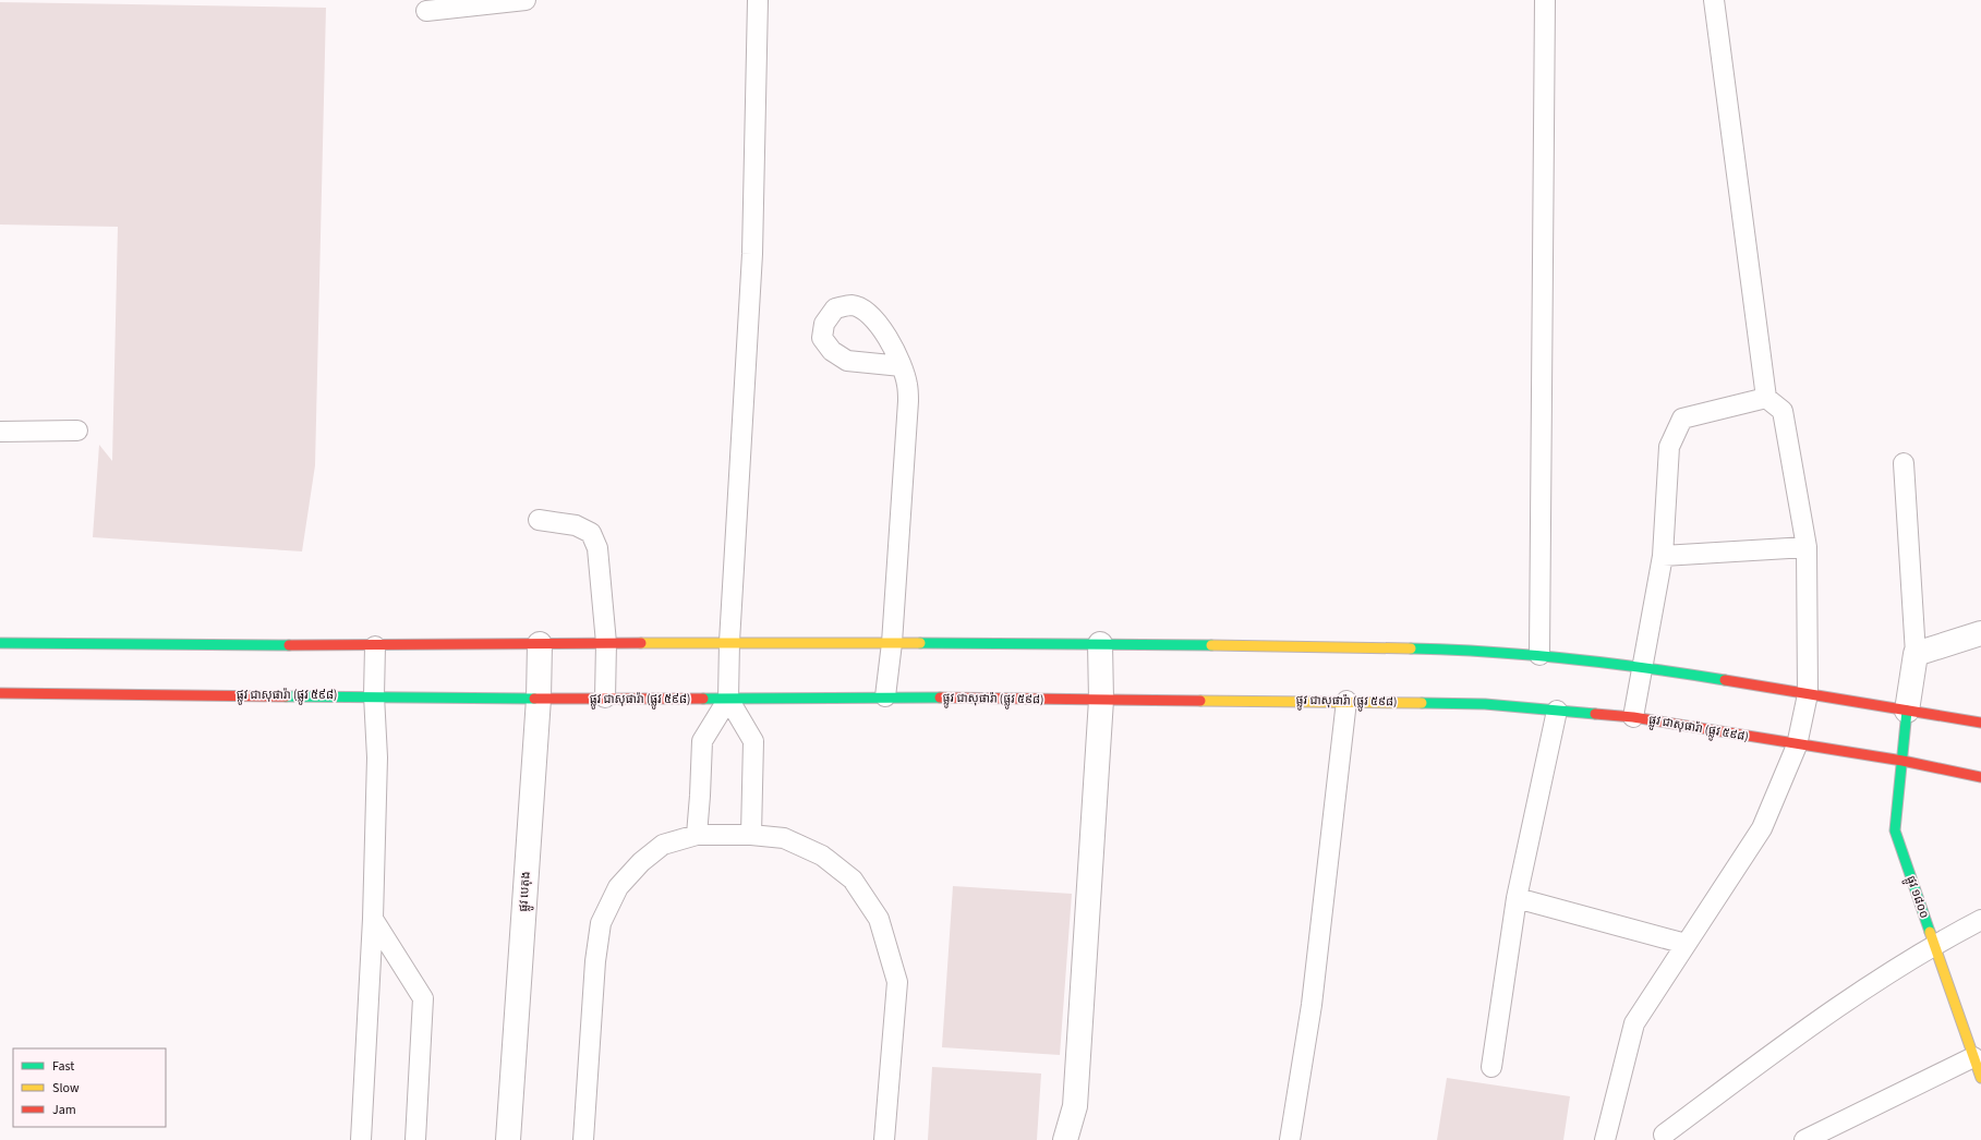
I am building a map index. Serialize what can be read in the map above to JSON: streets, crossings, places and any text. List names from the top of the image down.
{
  "streets": {
    "main road": ["ផ្លូវ ជាសុផារ៉ា (ផ្លូវ ៥៩៨)", "ផ្លូវ ១៨០០"],
    "street": ["ផ្លូវ បេតុង"]
  },
  "crossings": [
    ["ផ្លូវ ជាសុផារ៉ា (ផ្លូវ ៥៩៨)", "ផ្លូវ បេតុង"],
    ["ផ្លូវ ជាសុផារ៉ា (ផ្លូវ ៥៩៨)", "ផ្លូវ ១៨០០"]
  ],
  "legend": ["Fast", "Slow", "Jam"]
}
